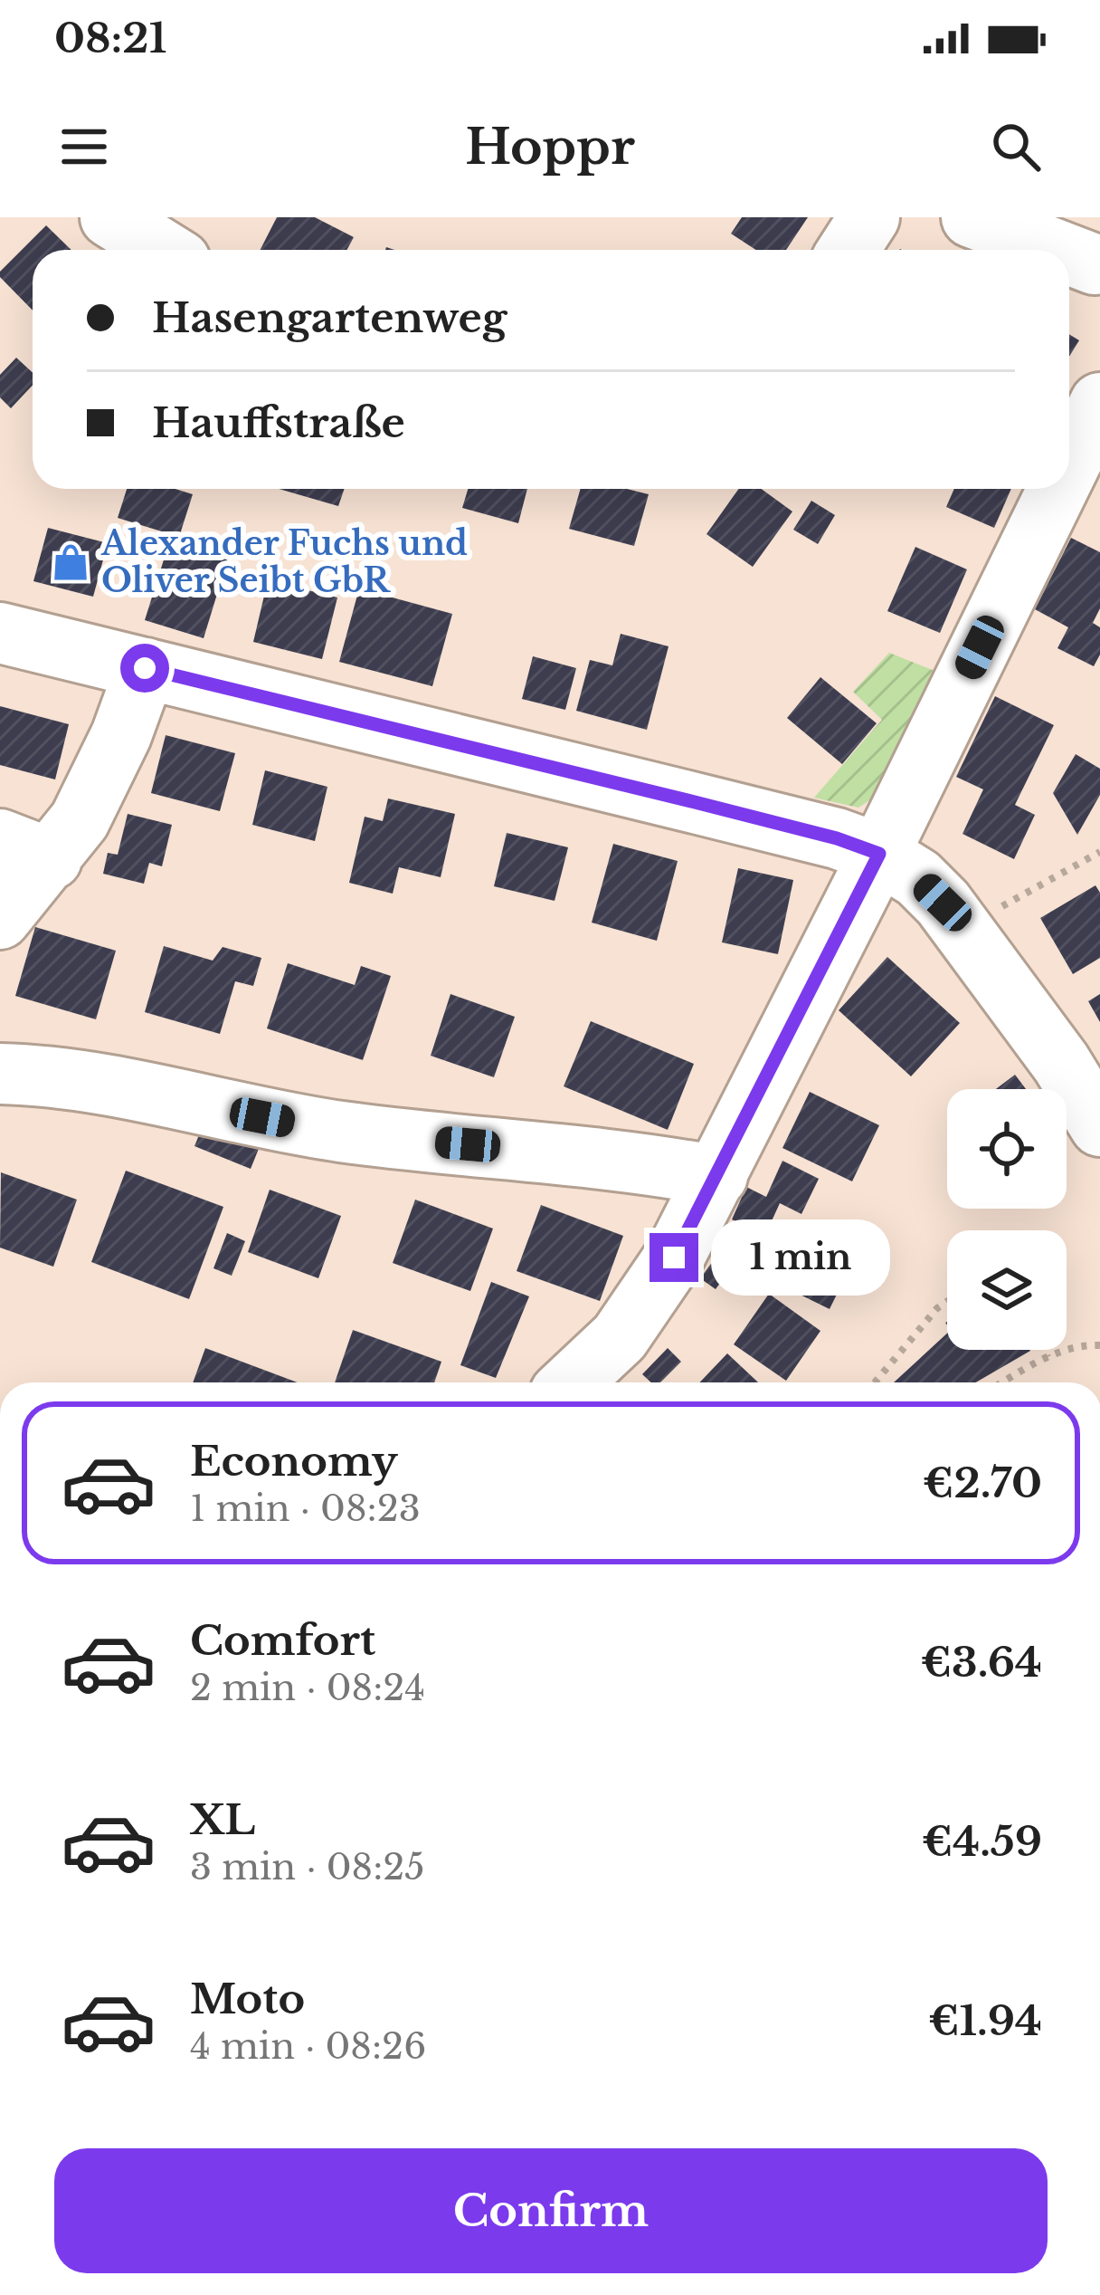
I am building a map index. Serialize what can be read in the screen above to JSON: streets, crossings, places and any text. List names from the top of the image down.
{
  "places": {
    "shop": ["Alexander Fuchs und Oliver Seibt GbR"]
  },
  "page": {
    "status": "08:21",
    "header": "Hoppr",
    "banner": ["Hasengartenweg", "Hauffstraße"],
    "bubble": "1 min",
    "list": [
      {
        "name": "Economy",
        "note": "1 min · 08:23",
        "value": "€2.70"
      },
      {
        "name": "Comfort",
        "note": "2 min · 08:24",
        "value": "€3.64"
      },
      {
        "name": "XL",
        "note": "3 min · 08:25",
        "value": "€4.59"
      },
      {
        "name": "Moto",
        "note": "4 min · 08:26",
        "value": "€1.94"
      }
    ],
    "buttons": "Confirm"
  }
}
